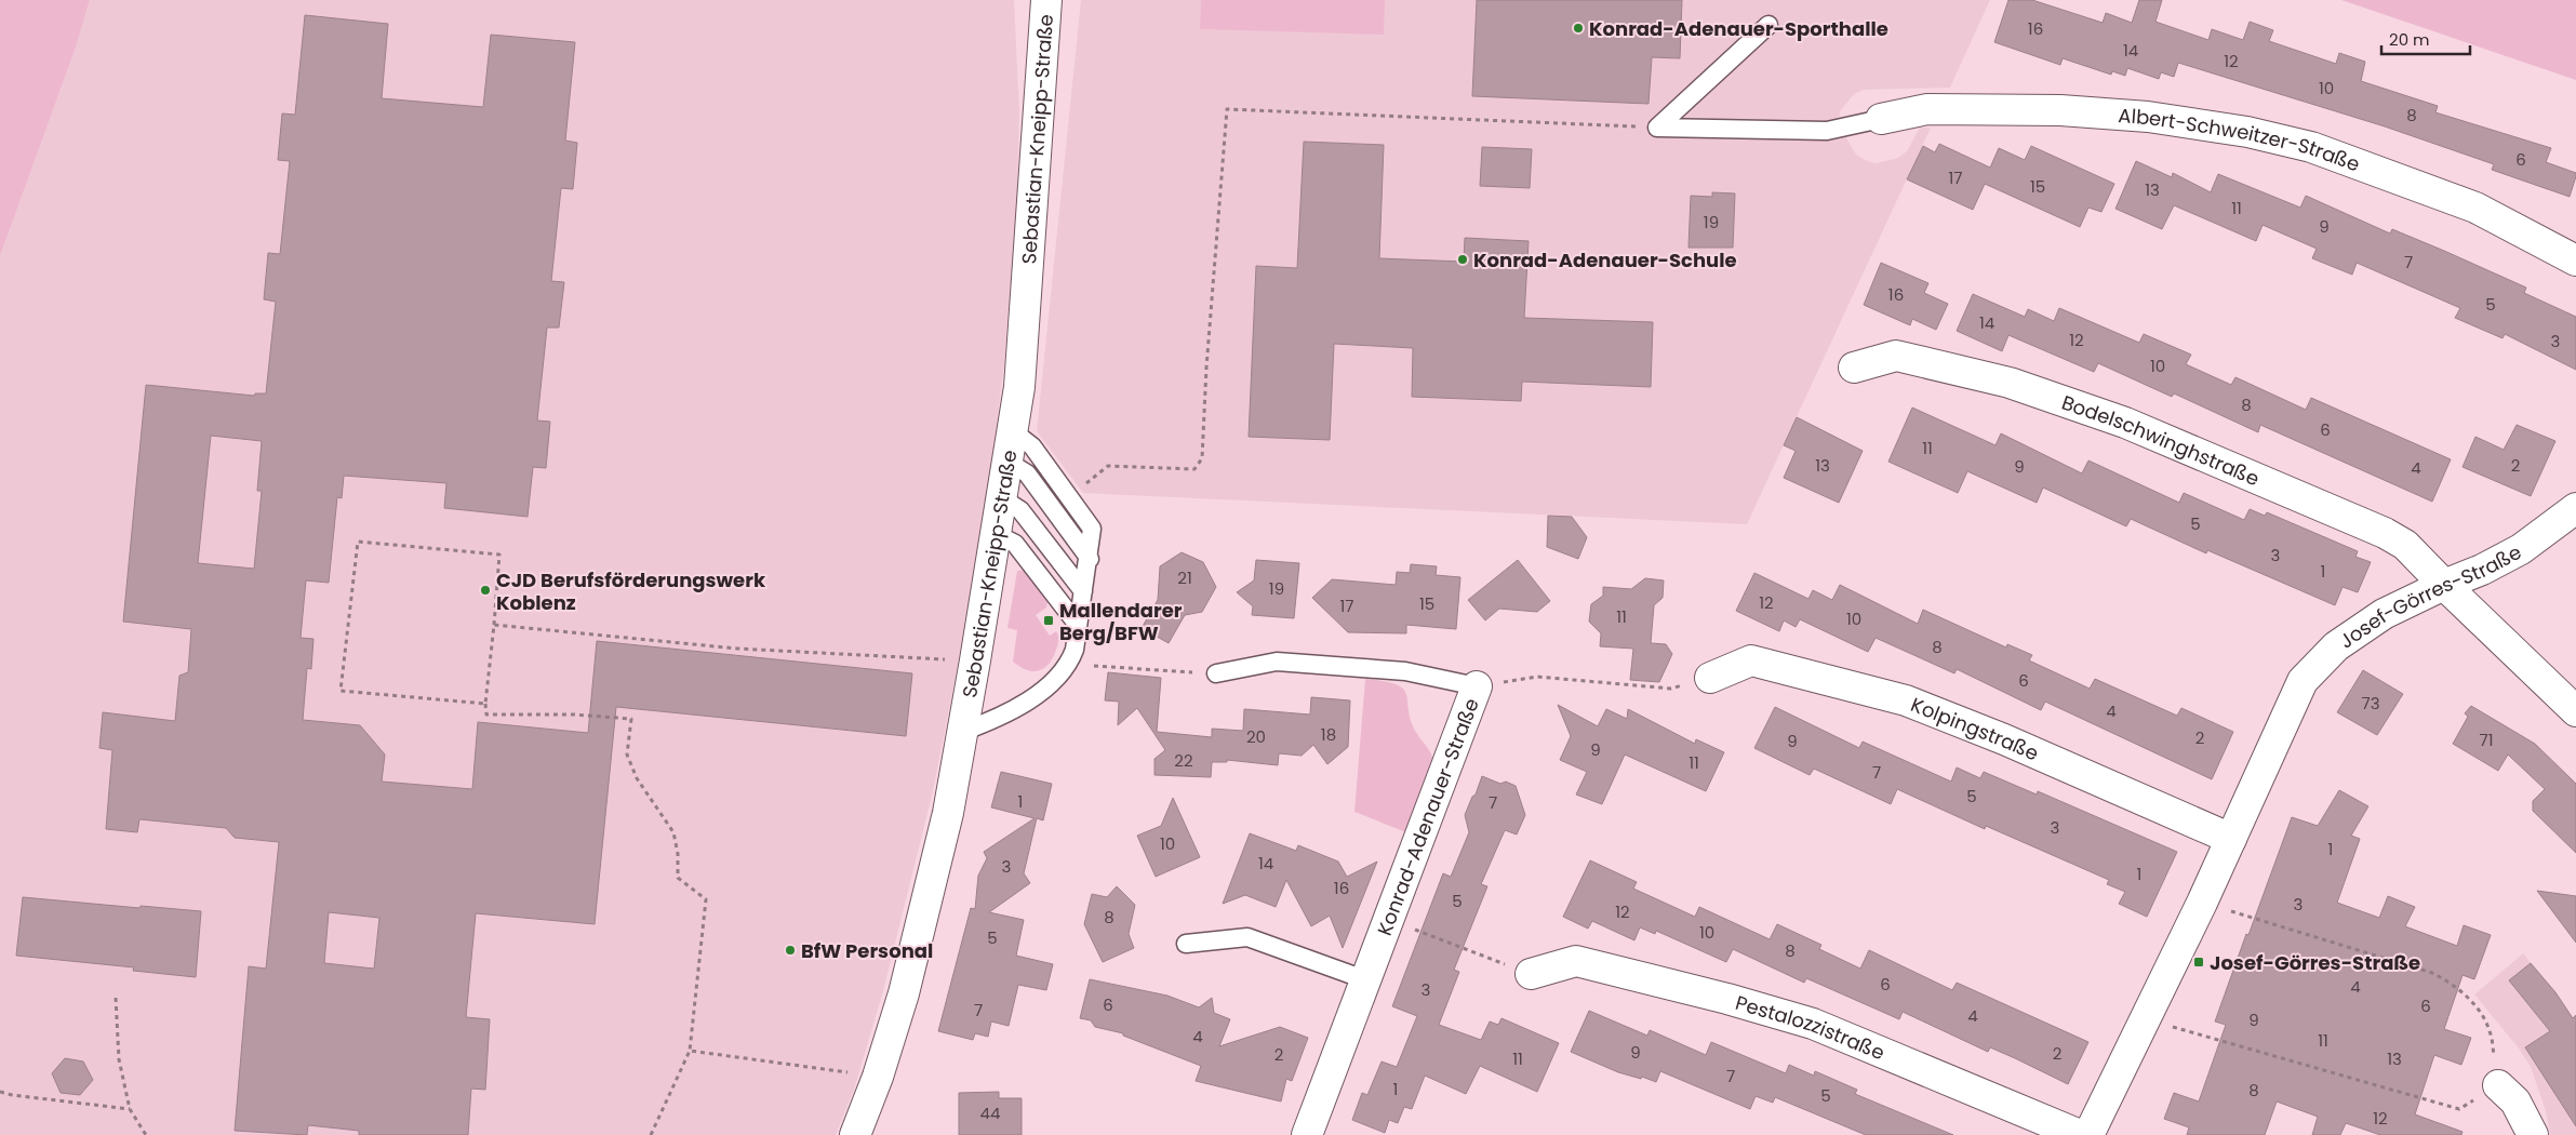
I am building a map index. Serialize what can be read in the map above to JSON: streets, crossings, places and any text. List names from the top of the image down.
{
  "streets": {
    "street": [
      "Sebastian-Kneipp-Straße",
      "Albert-Schweitzer-Straße",
      "Bodelschwinghstraße",
      "Josef-Görres-Straße",
      "Kolpingstraße",
      "Konrad-Adenauer-Straße",
      "Pestalozzistraße"
    ]
  },
  "crossings": [
    ["Bodelschwinghstraße", "Josef-Görres-Straße"],
    ["Josef-Görres-Straße", "Kolpingstraße"]
  ],
  "places": {
    "other": [
      "Konrad-Adenauer-Sporthalle",
      "Konrad-Adenauer-Schule",
      "CJD Berufsförderungswerk Koblenz",
      "BfW Personal"
    ],
    "transit": ["Mallendarer Berg/BFW", "Josef-Görres-Straße"]
  },
  "house_numbers": [
    "16",
    "14",
    "12",
    "10",
    "8",
    "6",
    "17",
    "15",
    "13",
    "11",
    "19",
    "9",
    "7",
    "16",
    "5",
    "14",
    "12",
    "3",
    "10",
    "8",
    "6",
    "11",
    "13",
    "2",
    "9",
    "4",
    "5",
    "3",
    "1",
    "21",
    "19",
    "12",
    "15",
    "17",
    "11",
    "10",
    "8",
    "6",
    "73",
    "4",
    "18",
    "20",
    "2",
    "71",
    "9",
    "9",
    "22",
    "11",
    "7",
    "5",
    "1",
    "7",
    "3",
    "10",
    "1",
    "14",
    "3",
    "1",
    "16",
    "5",
    "3",
    "12",
    "8",
    "10",
    "5",
    "8",
    "6",
    "4",
    "3",
    "6",
    "6",
    "7",
    "4",
    "9",
    "4",
    "11",
    "9",
    "2",
    "2",
    "11",
    "13",
    "7",
    "1",
    "8",
    "5",
    "44",
    "12"
  ],
  "scale_bar": "20 m"
}
